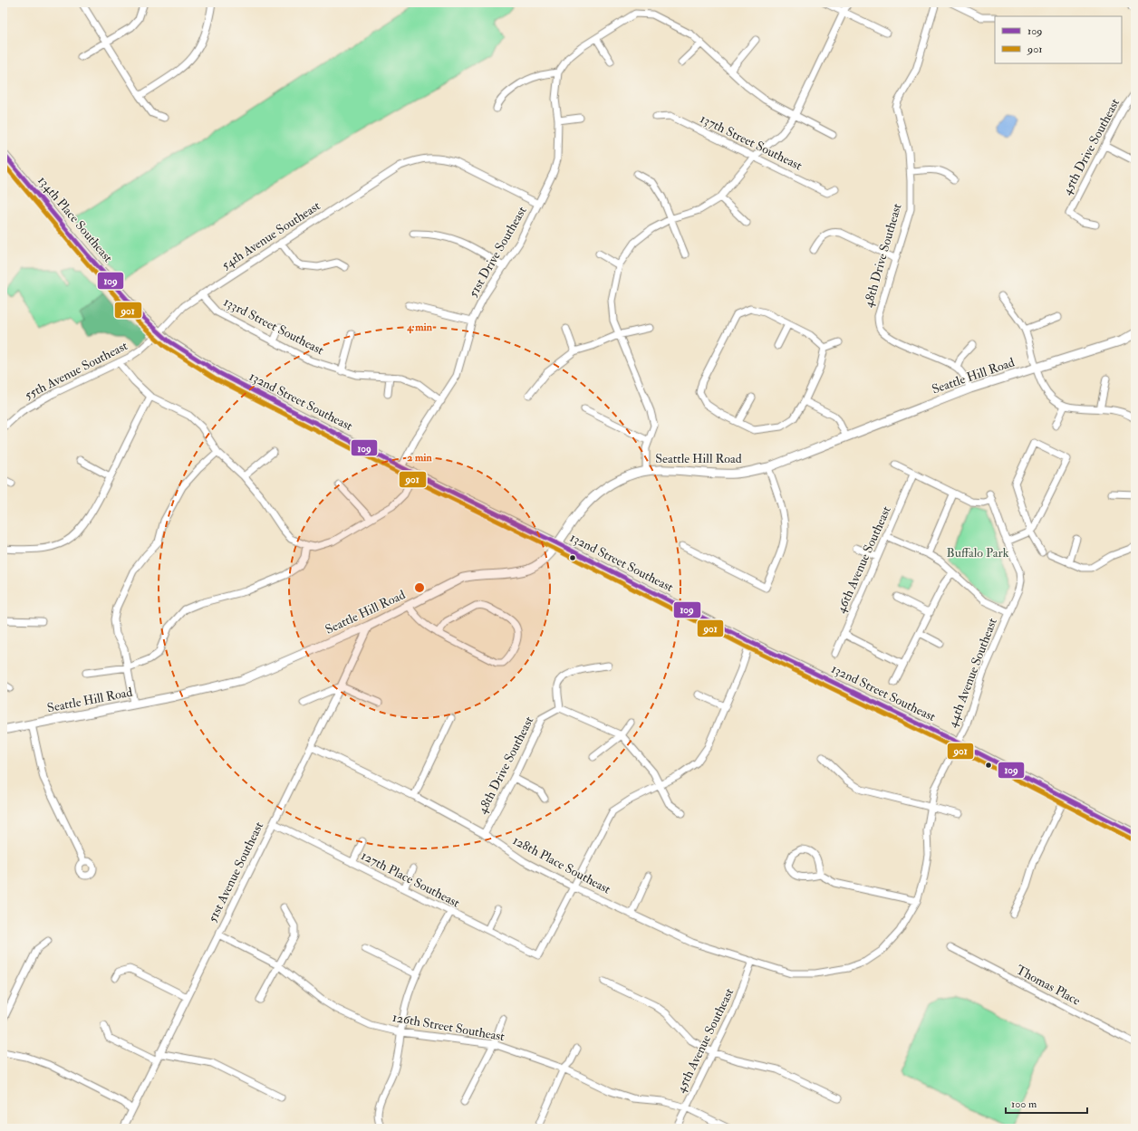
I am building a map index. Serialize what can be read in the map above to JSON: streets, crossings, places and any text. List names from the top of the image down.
{
  "streets": {
    "main road": ["134th Place Southeast", "Seattle Hill Road", "132nd Street Southeast"],
    "street": [
      "137th Street Southeast",
      "45th Drive Southeast",
      "54th Avenue Southeast",
      "51st Drive Southeast",
      "48th Drive Southeast",
      "133rd Street Southeast",
      "55th Avenue Southeast",
      "46th Avenue Southeast",
      "44th Avenue Southeast",
      "128th Place Southeast",
      "51st Avenue Southeast",
      "127th Place Southeast",
      "Thomas Place",
      "126th Street Southeast",
      "45th Avenue Southeast"
    ]
  },
  "crossings": [
    ["134th Place Southeast", "54th Avenue Southeast"],
    ["134th Place Southeast", "55th Avenue Southeast"],
    ["134th Place Southeast", "132nd Street Southeast"],
    ["54th Avenue Southeast", "51st Drive Southeast"],
    ["54th Avenue Southeast", "133rd Street Southeast"],
    ["54th Avenue Southeast", "55th Avenue Southeast"],
    ["54th Avenue Southeast", "132nd Street Southeast"],
    ["51st Drive Southeast", "133rd Street Southeast"],
    ["51st Drive Southeast", "132nd Street Southeast"],
    ["48th Drive Southeast", "128th Place Southeast"],
    ["55th Avenue Southeast", "132nd Street Southeast"],
    ["Seattle Hill Road", "132nd Street Southeast"],
    ["Seattle Hill Road", "51st Avenue Southeast"],
    ["132nd Street Southeast", "44th Avenue Southeast"],
    ["44th Avenue Southeast", "128th Place Southeast"],
    ["128th Place Southeast", "51st Avenue Southeast"],
    ["128th Place Southeast", "127th Place Southeast"],
    ["128th Place Southeast", "45th Avenue Southeast"],
    ["51st Avenue Southeast", "127th Place Southeast"],
    ["51st Avenue Southeast", "126th Street Southeast"],
    ["126th Street Southeast", "45th Avenue Southeast"]
  ],
  "parks": ["Buffalo Park"],
  "lines": ["transit line 109", "transit line 901"],
  "legend": ["109", "901"],
  "scale_bar": "100 m",
  "rings": ["4 min", "2 min"]
}
